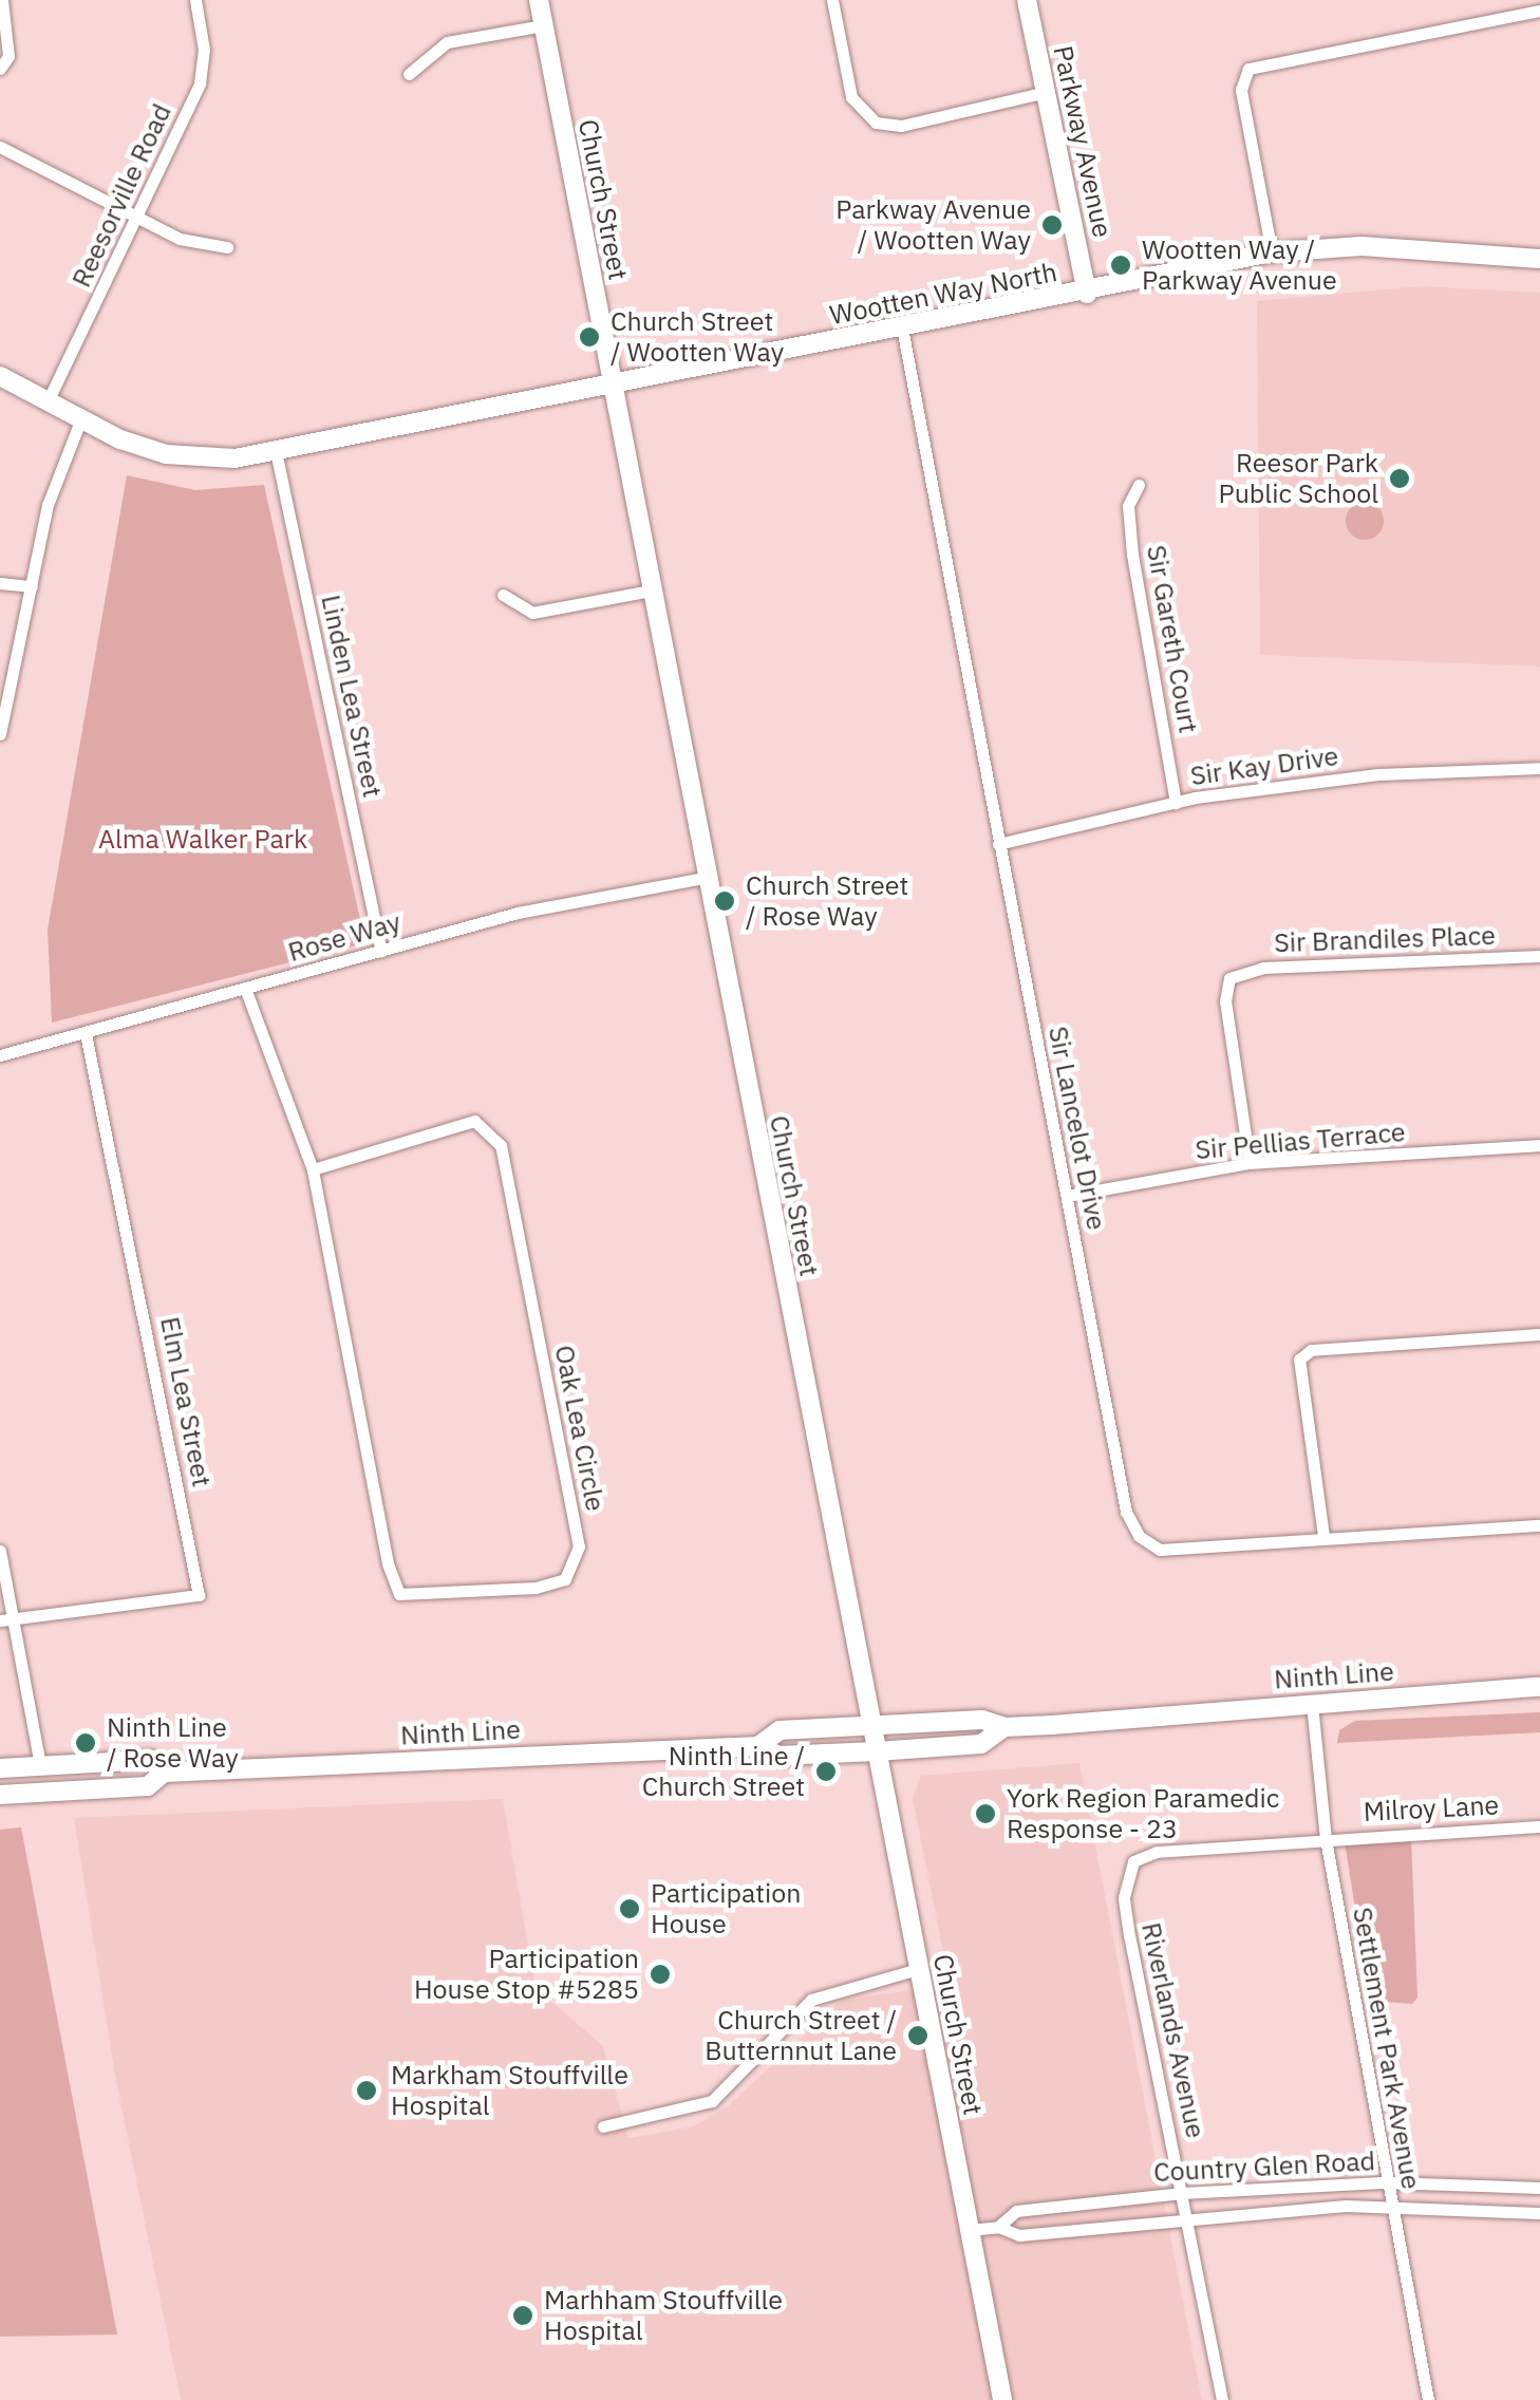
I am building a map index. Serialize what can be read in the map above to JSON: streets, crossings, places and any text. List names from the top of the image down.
{
  "streets": {
    "street": [
      "Parkway Avenue",
      "Reesorville Road",
      "Church Street",
      "Wootten Way North",
      "Sir Gareth Court",
      "Linden Lea Street",
      "Sir Kay Drive",
      "Rose Way",
      "Sir Brandiles Place",
      "Sir Lancelot Drive",
      "Sir Pellias Terrace",
      "Elm Lea Street",
      "Oak Lea Circle",
      "Ninth Line",
      "Milroy Lane",
      "Riverlands Avenue",
      "Settlement Park Avenue",
      "Country Glen Road"
    ]
  },
  "crossings": [
    ["Parkway Avenue", "Wootten Way North"],
    ["Reesorville Road", "Wootten Way North"],
    ["Church Street", "Wootten Way North"],
    ["Church Street", "Rose Way"],
    ["Church Street", "Ninth Line"],
    ["Church Street", "Country Glen Road"],
    ["Wootten Way North", "Linden Lea Street"],
    ["Wootten Way North", "Sir Lancelot Drive"],
    ["Sir Gareth Court", "Sir Kay Drive"],
    ["Linden Lea Street", "Rose Way"],
    ["Sir Kay Drive", "Sir Lancelot Drive"],
    ["Rose Way", "Elm Lea Street"],
    ["Rose Way", "Oak Lea Circle"],
    ["Sir Brandiles Place", "Sir Pellias Terrace"],
    ["Sir Lancelot Drive", "Sir Pellias Terrace"],
    ["Ninth Line", "Settlement Park Avenue"],
    ["Milroy Lane", "Riverlands Avenue"],
    ["Milroy Lane", "Settlement Park Avenue"],
    ["Riverlands Avenue", "Settlement Park Avenue"],
    ["Riverlands Avenue", "Country Glen Road"],
    ["Settlement Park Avenue", "Country Glen Road"]
  ],
  "parks": ["Alma Walker Park"],
  "places": [
    "Parkway Avenue / Wootten Way",
    "Wootten Way / Parkway Avenue",
    "Church Street / Wootten Way",
    "Reesor Park Public School",
    "Church Street / Rose Way",
    "Ninth Line / Rose Way",
    "Ninth Line / Church Street",
    "York Region Paramedic Response - 23",
    "Participation House",
    "Participation House Stop #5285",
    "Church Street / Butternnut Lane",
    "Markham Stouffville Hospital",
    "Marhham Stouffville Hospital"
  ]
}
